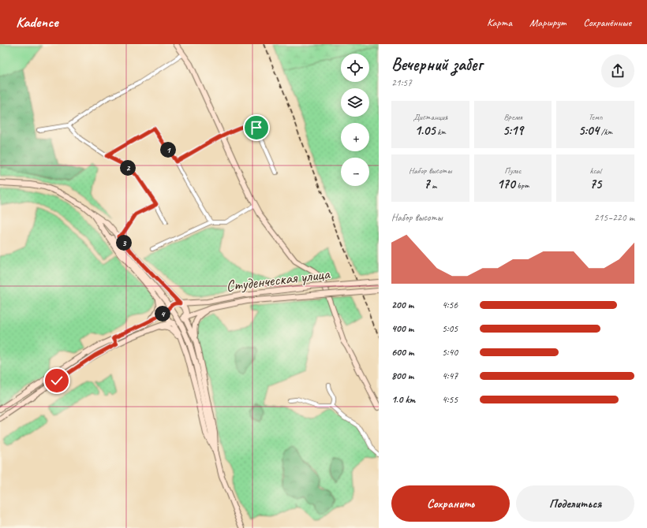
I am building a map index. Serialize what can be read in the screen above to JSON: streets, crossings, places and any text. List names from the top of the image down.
{
  "streets": {
    "main road": ["Студенческая улица"]
  },
  "page": {
    "header": "Kadence",
    "nav": ["Карта", "Маршрут", "Сохранённые"],
    "heading": ["Вечерний забег", "21:57"],
    "map_buttons": ["+", "−"],
    "stats": [
      ["Дистанция", "1.05 km"],
      ["Время", "5:19"],
      ["Темп", "5:04 /km"],
      ["Набор высоты", "7 m"],
      ["Пульс", "170 bpm"],
      ["kcal", "75"]
    ],
    "pins": [
      "1",
      "2",
      "3",
      "4"
    ],
    "chart": ["Набор высоты", "215–220 m"],
    "list": [
      {
        "name": "200 m",
        "note": "4:56"
      },
      {
        "name": "400 m",
        "note": "5:05"
      },
      {
        "name": "600 m",
        "note": "5:40"
      },
      {
        "name": "800 m",
        "note": "4:47"
      },
      {
        "name": "1.0 km",
        "note": "4:55"
      }
    ],
    "buttons": ["Сохранить", "Поделиться"]
  }
}
